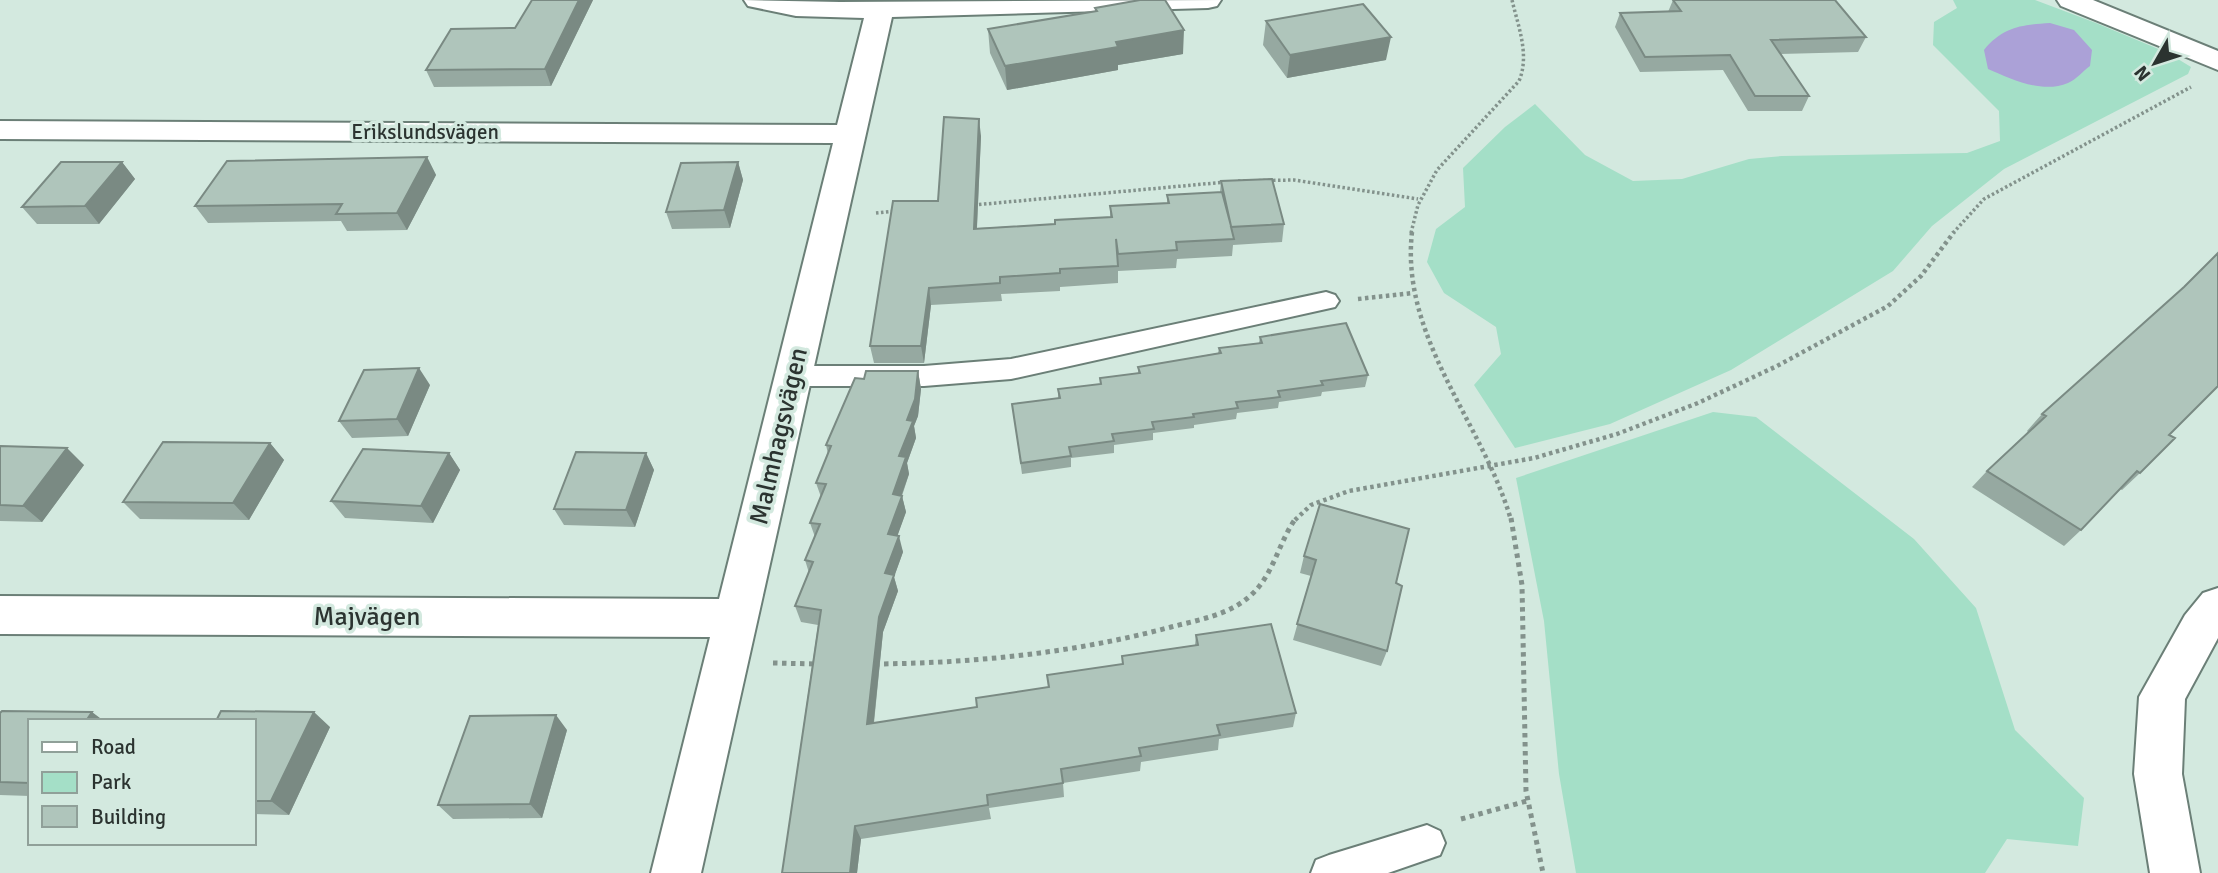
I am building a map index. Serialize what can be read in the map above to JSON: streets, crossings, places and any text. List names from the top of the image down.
{
  "streets": {
    "street": ["Erikslundsvägen", "Malmhagsvägen", "Majvägen"]
  },
  "crossings": [
    ["Erikslundsvägen", "Malmhagsvägen"],
    ["Malmhagsvägen", "Majvägen"]
  ],
  "legend": ["Road", "Park", "Building"],
  "north": "bottom left"
}
